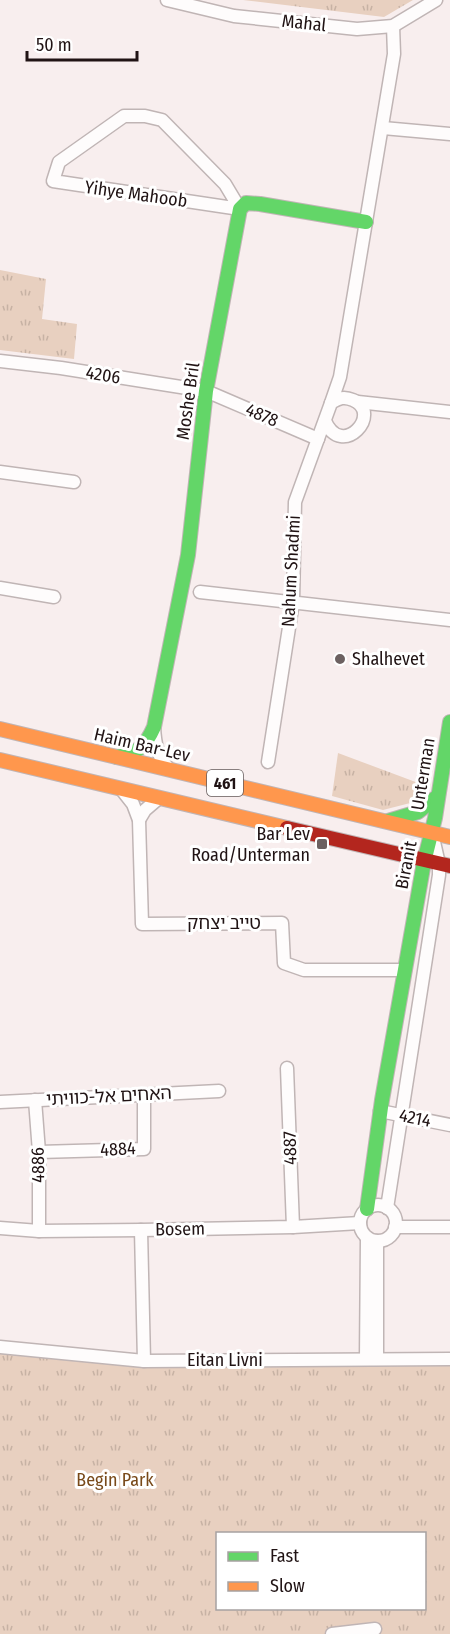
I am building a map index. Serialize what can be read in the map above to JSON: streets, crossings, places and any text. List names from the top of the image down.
{
  "streets": {
    "street": [
      "Mahal",
      "Yihye Mahoob",
      "4206",
      "Moshe Bril",
      "4878",
      "Nahum Shadmi",
      "Haim Bar-Lev",
      "Unterman",
      "461",
      "Biranit",
      "טייב יצחק",
      "האחים אל-כוויתי",
      "4214",
      "4887",
      "4884",
      "4886",
      "Bosem",
      "Eitan Livni"
    ]
  },
  "crossings": [
    ["Mahal", "Nahum Shadmi"],
    ["Yihye Mahoob", "Moshe Bril"],
    ["4206", "Moshe Bril"],
    ["4206", "4878"],
    ["Moshe Bril", "4878"],
    ["Moshe Bril", "Haim Bar-Lev"],
    ["4878", "Nahum Shadmi"],
    ["Haim Bar-Lev", "Unterman"],
    ["Haim Bar-Lev", "Biranit"],
    ["Unterman", "Biranit"],
    ["461", "Biranit"],
    ["461", "טייב יצחק"],
    ["Biranit", "טייב יצחק"],
    ["Biranit", "4214"],
    ["Biranit", "Bosem"],
    ["האחים אל-כוויתי", "4884"],
    ["האחים אל-כוויתי", "4886"],
    ["4887", "Bosem"],
    ["4884", "4886"],
    ["4886", "Bosem"]
  ],
  "parks": ["Begin Park"],
  "places": {
    "other": ["Shalhevet"],
    "transit": ["Bar Lev Road/Unterman"]
  },
  "legend": ["Fast", "Slow"],
  "scale_bar": "50 m"
}
